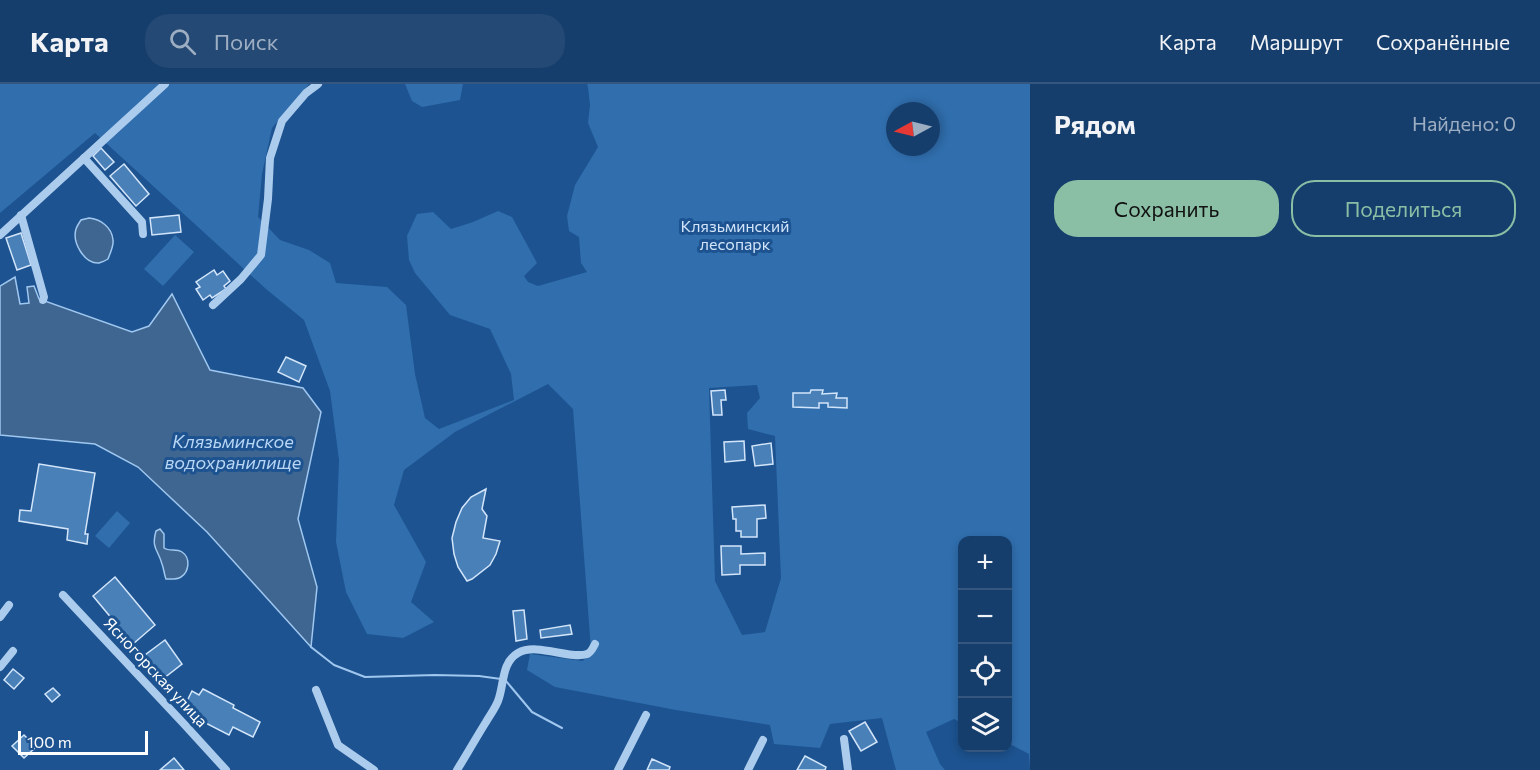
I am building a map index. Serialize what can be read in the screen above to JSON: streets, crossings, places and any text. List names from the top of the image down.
{
  "streets": {
    "street": ["Ясногорская улица"]
  },
  "water": ["Клязьминское водохранилище"],
  "parks": ["Клязьминский лесопарк"],
  "scale_bar": "100 m",
  "north": "left",
  "page": {
    "header": "Карта",
    "search": "Поиск",
    "nav": ["Карта", "Маршрут", "Сохранённые"],
    "heading": ["Рядом", "Найдено: 0"],
    "buttons": ["Сохранить", "Поделиться"],
    "map_buttons": ["+", "−"],
    "scale": "100 m"
  }
}
